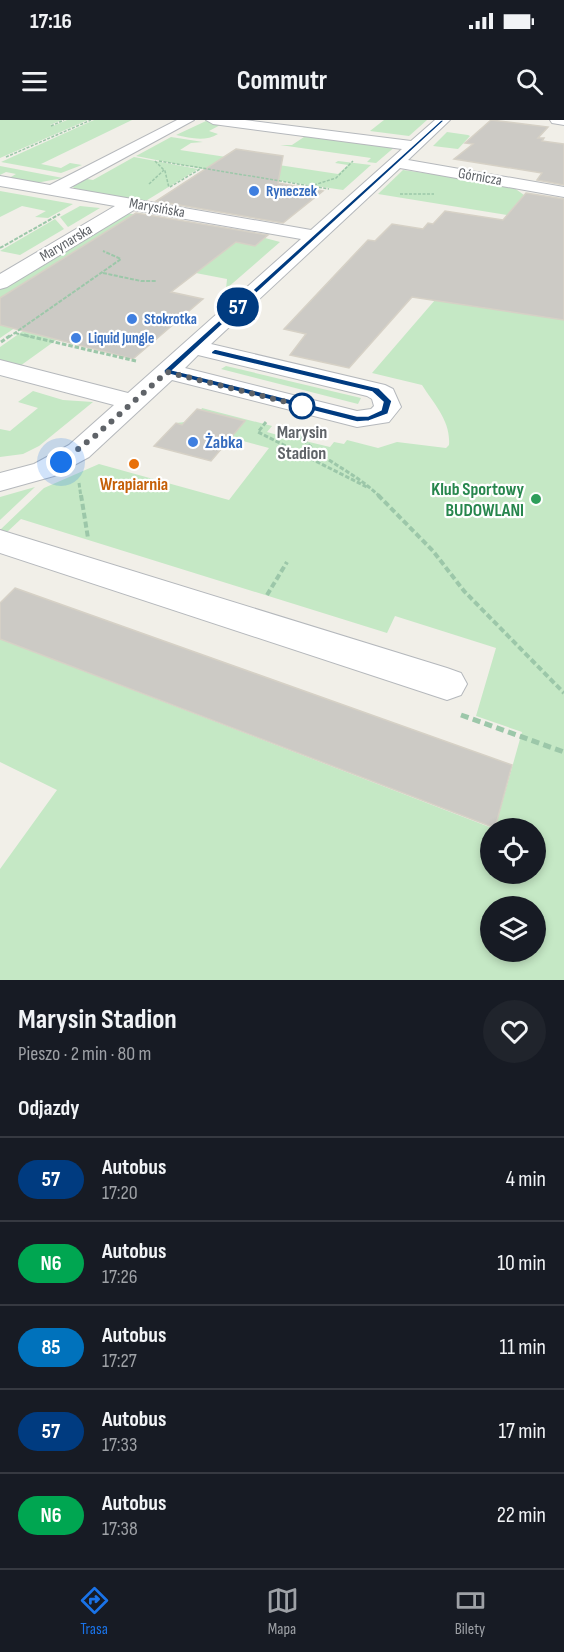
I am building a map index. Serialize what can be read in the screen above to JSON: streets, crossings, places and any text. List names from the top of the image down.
{
  "streets": {
    "street": ["Górnicza", "Marysińska", "Marynarska"]
  },
  "crossings": [
    ["Marysińska", "Marynarska"]
  ],
  "places": [
    "Ryneczek",
    "Stokrotka",
    "Liquid Jungle",
    "Marysin Stadion",
    "Żabka",
    "Wrapiarnia",
    "Klub Sportowy BUDOWLANI"
  ],
  "lines": ["bus line 57"],
  "page": {
    "status": "17:16",
    "header": "Commutr",
    "on_map": "57",
    "heading": [
      ["Marysin Stadion", "Pieszo · 2 min · 80 m"],
      "Odjazdy"
    ],
    "list": [
      {
        "mark": "57",
        "name": "Autobus",
        "note": "17:20",
        "value": "4 min"
      },
      {
        "mark": "N6",
        "name": "Autobus",
        "note": "17:26",
        "value": "10 min"
      },
      {
        "mark": "85",
        "name": "Autobus",
        "note": "17:27",
        "value": "11 min"
      },
      {
        "mark": "57",
        "name": "Autobus",
        "note": "17:33",
        "value": "17 min"
      },
      {
        "mark": "N6",
        "name": "Autobus",
        "note": "17:38",
        "value": "22 min"
      }
    ],
    "tabs": ["Trasa", "Mapa", "Bilety"]
  }
}
